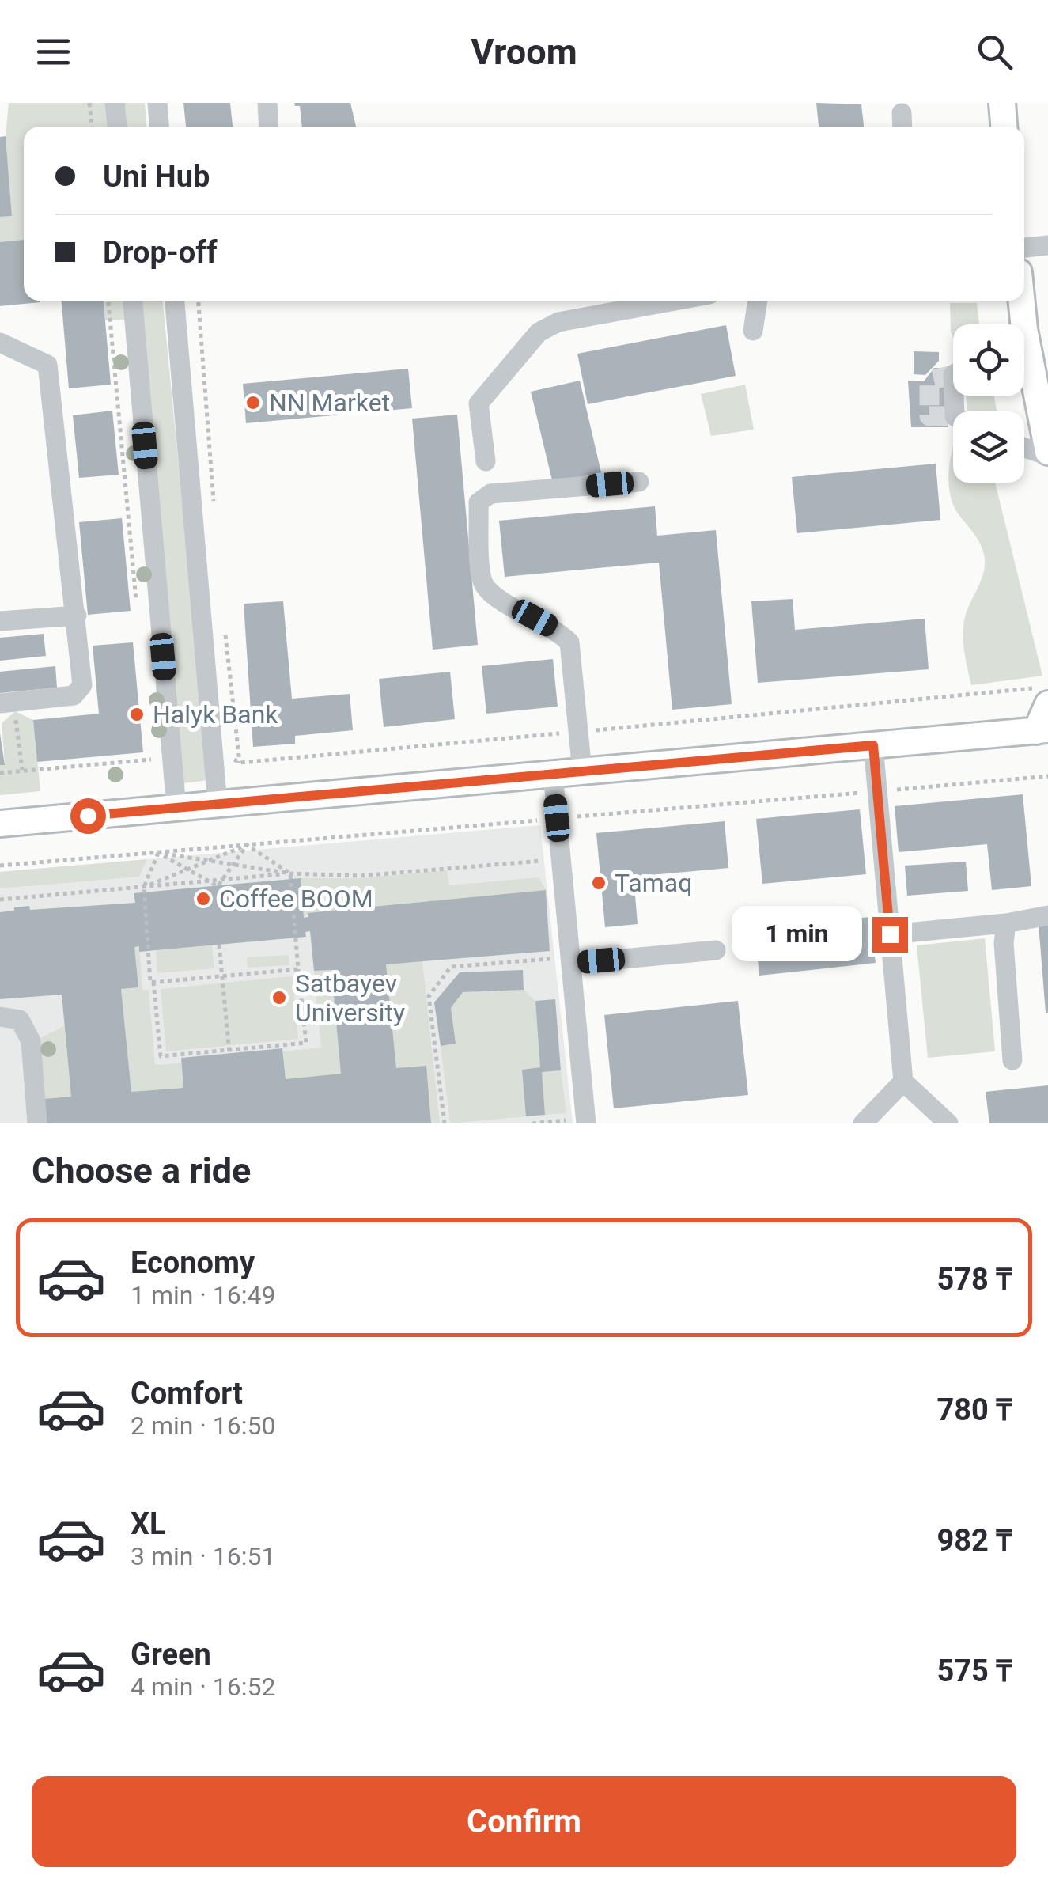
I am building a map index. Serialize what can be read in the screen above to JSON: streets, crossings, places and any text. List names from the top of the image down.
{
  "places": [
    "NN Market",
    "Halyk Bank",
    "Tamaq",
    "Coffee BOOM",
    "Satbayev University"
  ],
  "page": {
    "header": "Vroom",
    "banner": ["Uni Hub", "Drop-off"],
    "bubble": "1 min",
    "heading": "Choose a ride",
    "list": [
      {
        "name": "Economy",
        "note": "1 min · 16:49",
        "value": "578 ₸"
      },
      {
        "name": "Comfort",
        "note": "2 min · 16:50",
        "value": "780 ₸"
      },
      {
        "name": "XL",
        "note": "3 min · 16:51",
        "value": "982 ₸"
      },
      {
        "name": "Green",
        "note": "4 min · 16:52",
        "value": "575 ₸"
      }
    ],
    "buttons": "Confirm"
  }
}
